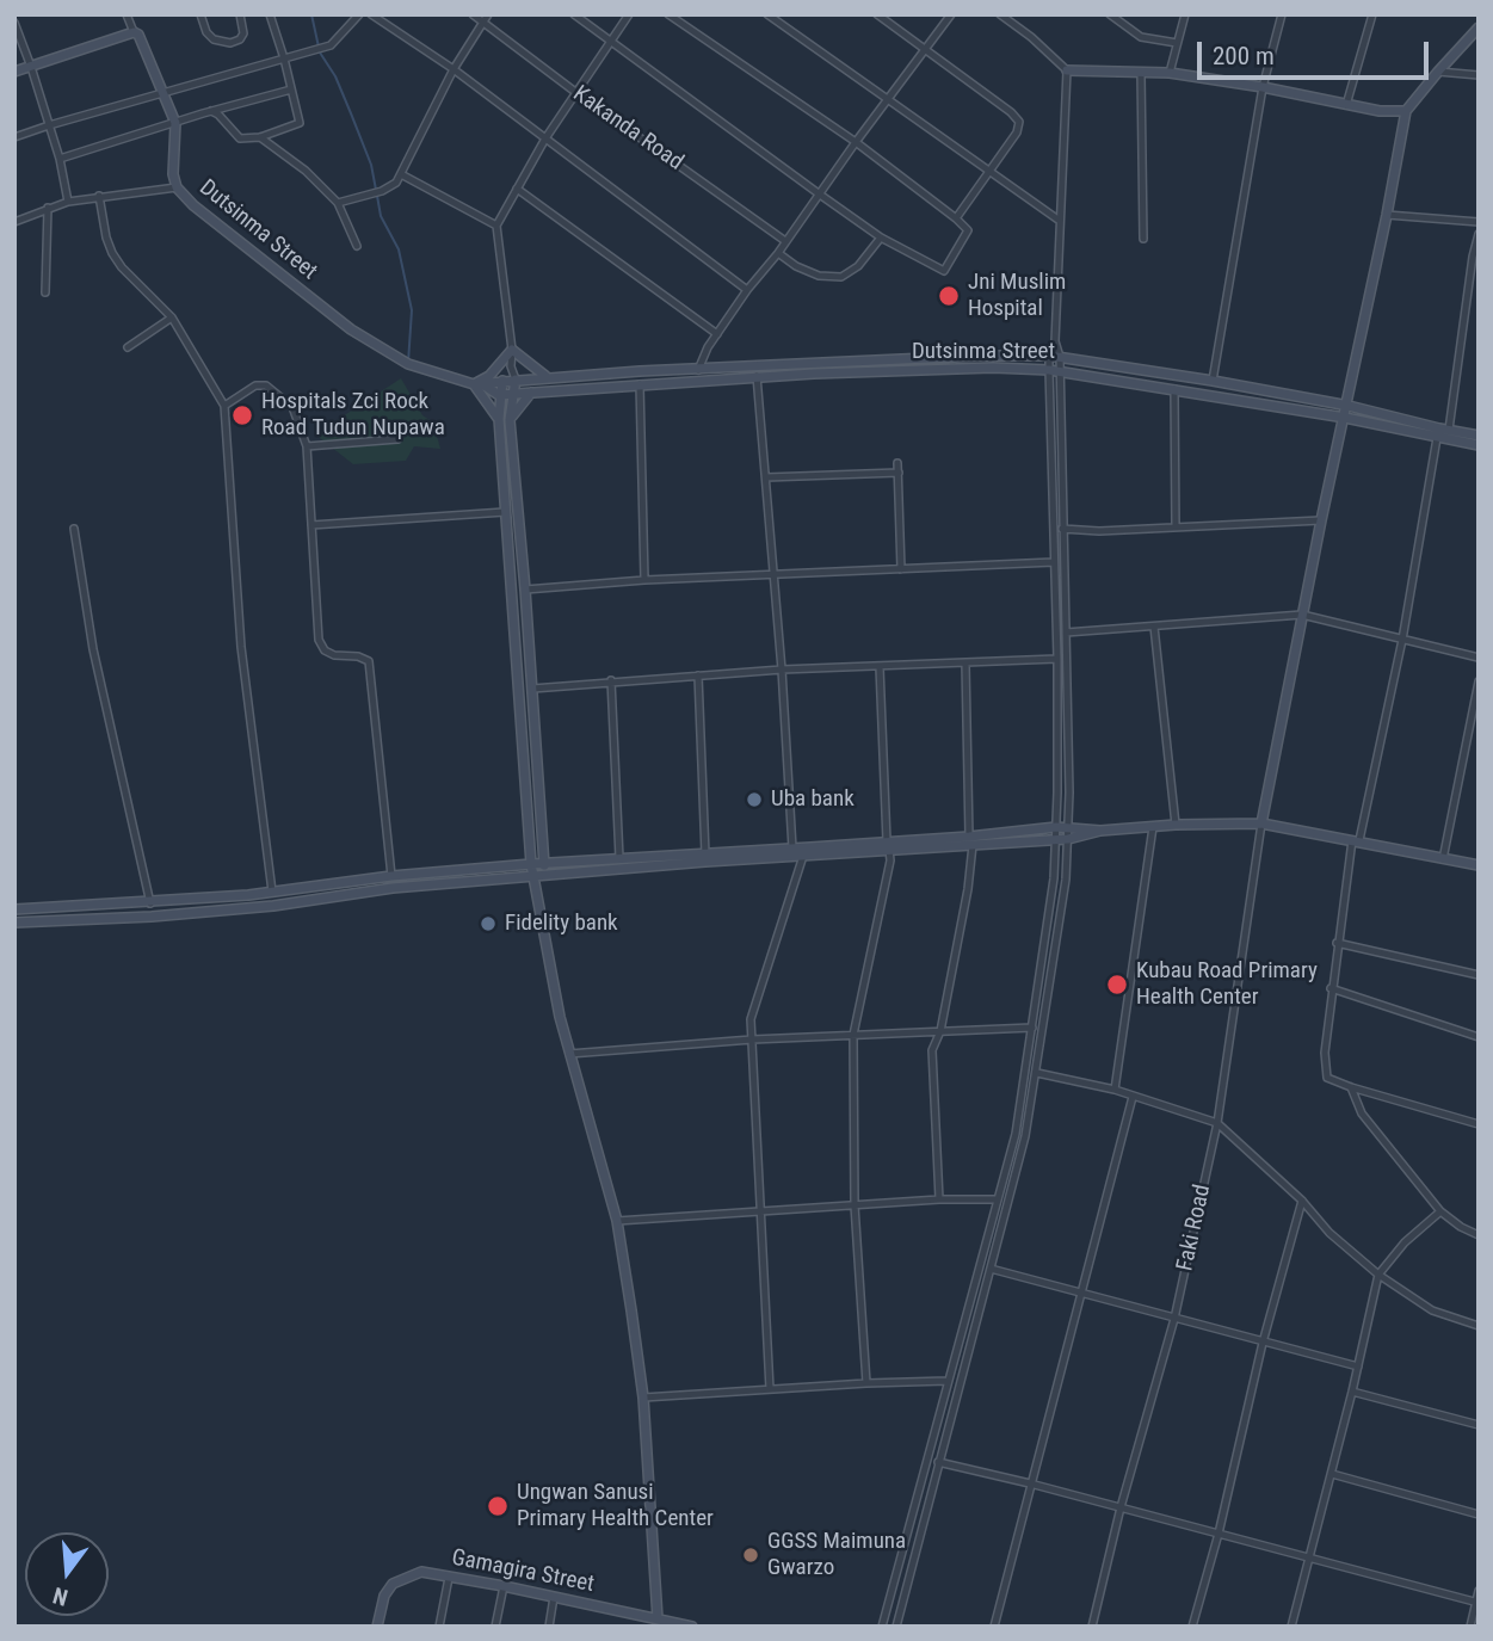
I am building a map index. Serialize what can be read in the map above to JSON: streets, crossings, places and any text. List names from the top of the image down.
{
  "streets": {
    "street": [
      "Kakanda Road",
      "Dutsinma Street",
      "Faki Road",
      "Gamagira Street"
    ]
  },
  "places": [
    "Jni Muslim Hospital",
    "Hospitals Zci Rock Road Tudun Nupawa",
    "Uba bank",
    "Fidelity bank",
    "Kubau Road Primary Health Center",
    "Ungwan Sanusi Primary Health Center",
    "GGSS Maimuna Gwarzo"
  ],
  "scale_bar": "200 m",
  "north": "bottom"
}
